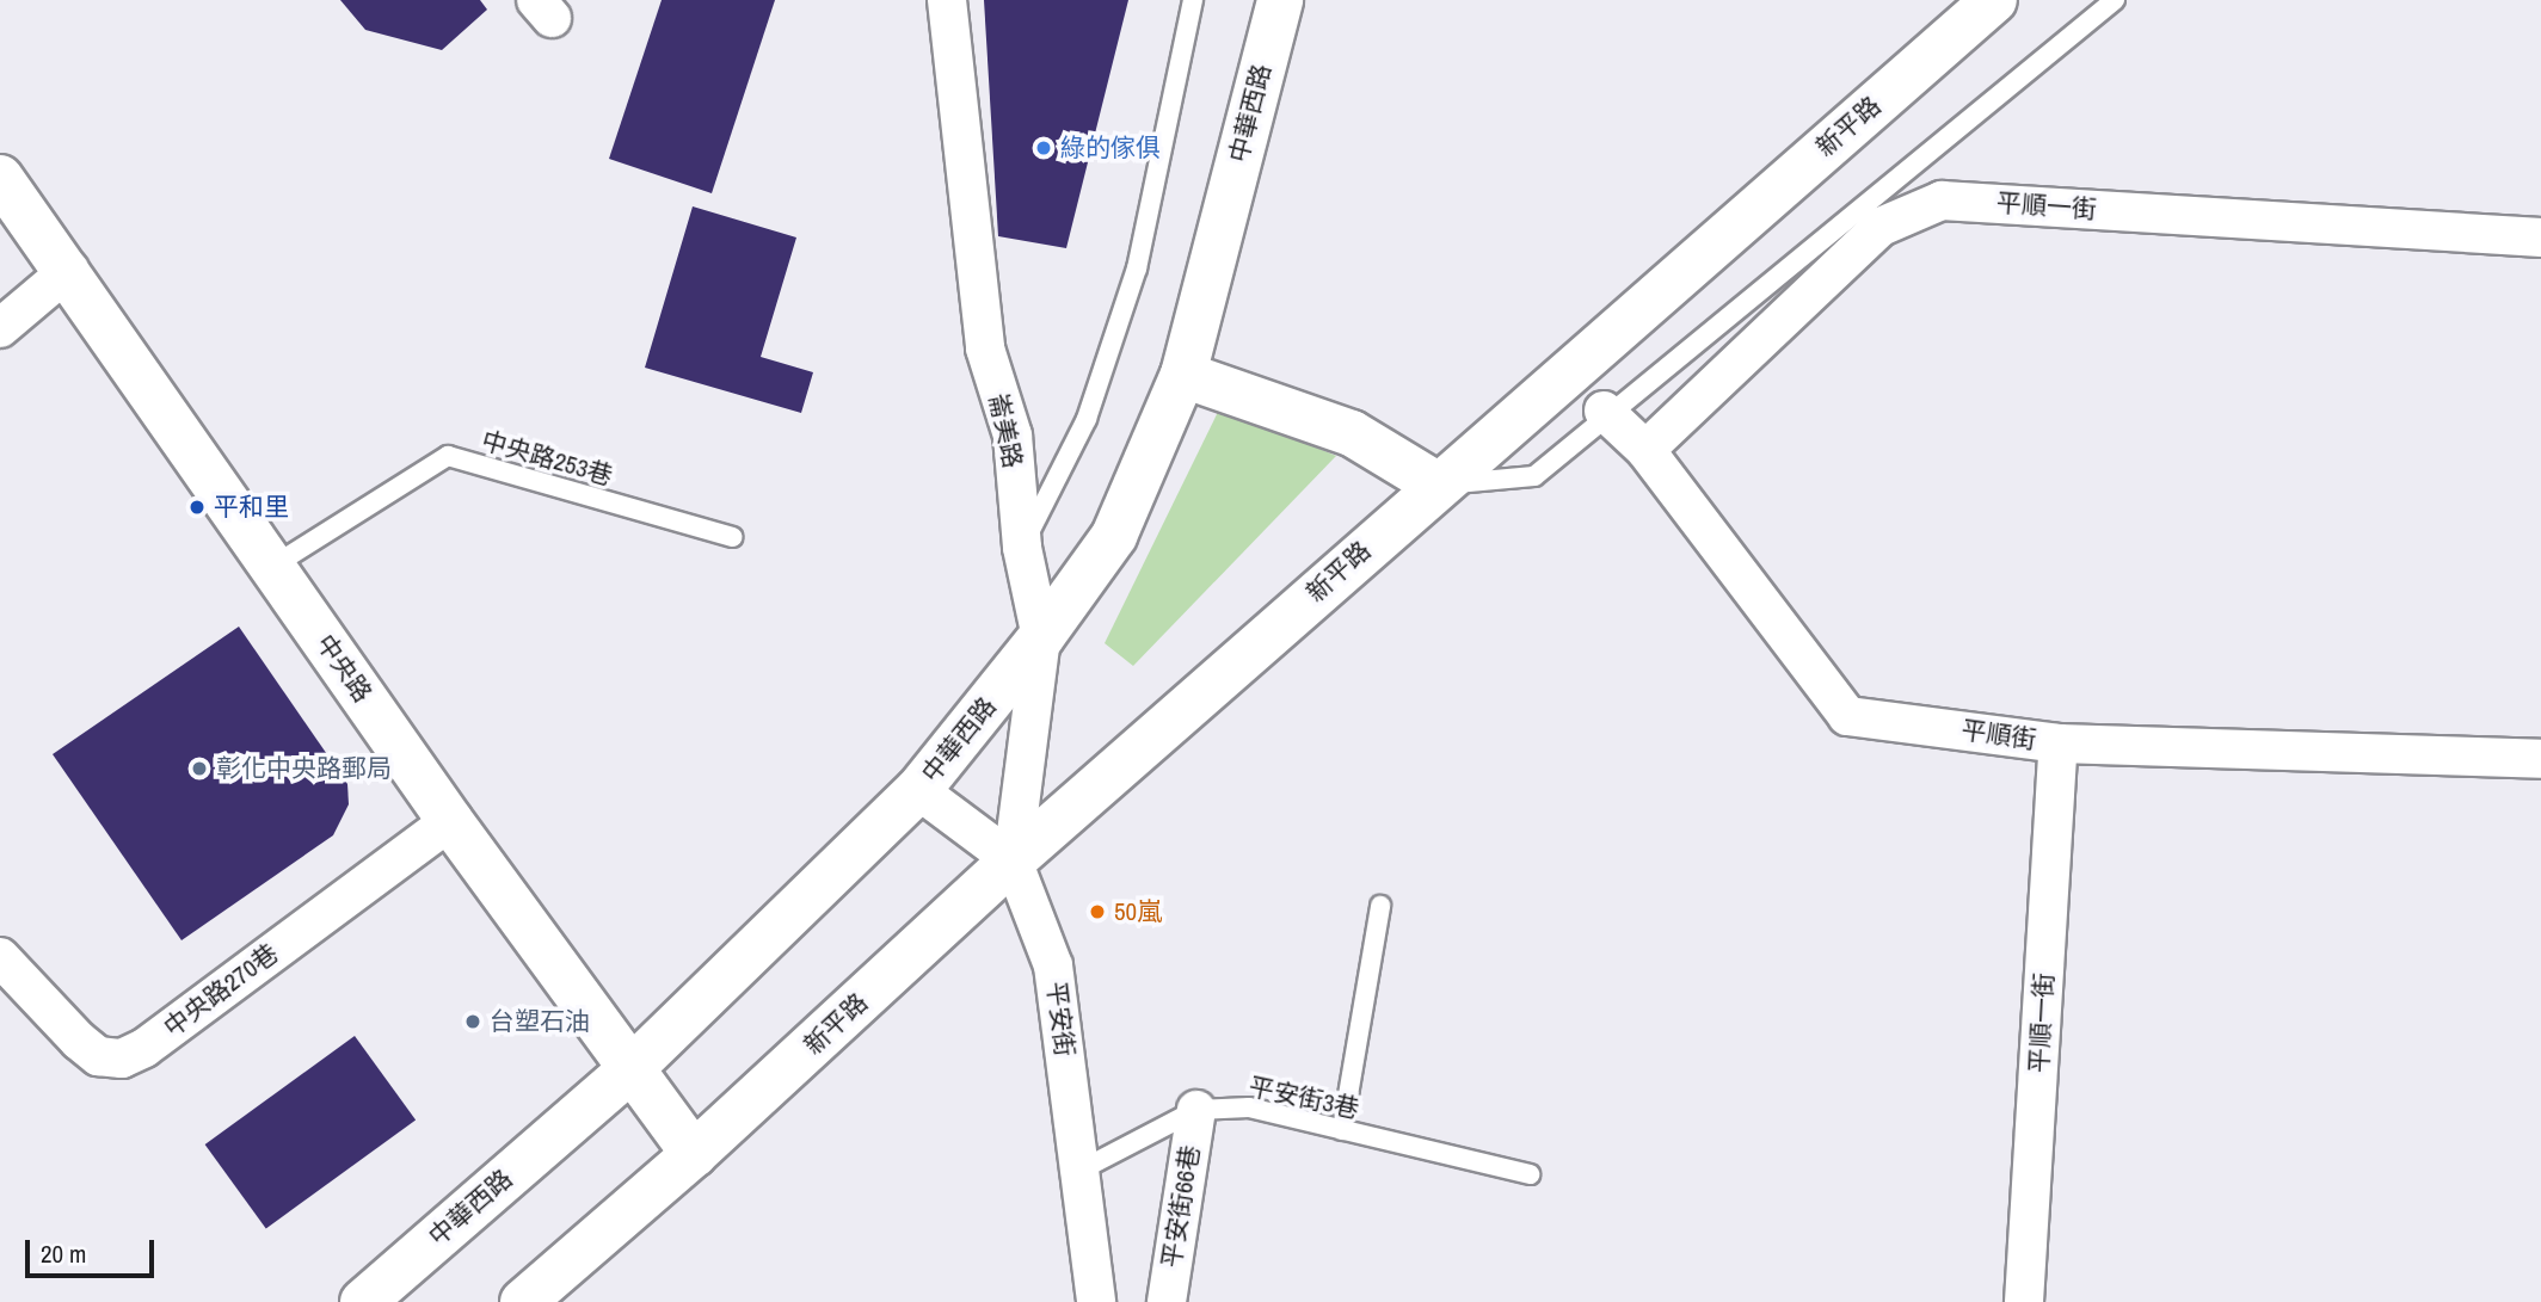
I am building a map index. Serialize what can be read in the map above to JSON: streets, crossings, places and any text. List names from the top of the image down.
{
  "streets": {
    "main road": ["中華西路", "新平路", "中央路"],
    "street": [
      "平順一街",
      "崙美路",
      "平順街",
      "中央路270巷",
      "平安街",
      "平安街66巷"
    ],
    "lane": ["中央路253巷", "平安街3巷"]
  },
  "crossings": [
    ["中華西路", "崙美路"],
    ["中華西路", "中央路"],
    ["新平路", "崙美路"],
    ["新平路", "中央路"],
    ["新平路", "平安街"],
    ["平順一街", "平順街"],
    ["崙美路", "平安街"],
    ["中央路253巷", "中央路"],
    ["中央路", "中央路270巷"],
    ["平安街", "平安街3巷"],
    ["平安街3巷", "平安街66巷"]
  ],
  "places": [
    "綠的傢俱",
    "平和里",
    "彰化中央路郵局",
    "50嵐",
    "台塑石油"
  ],
  "scale_bar": "20 m"
}
